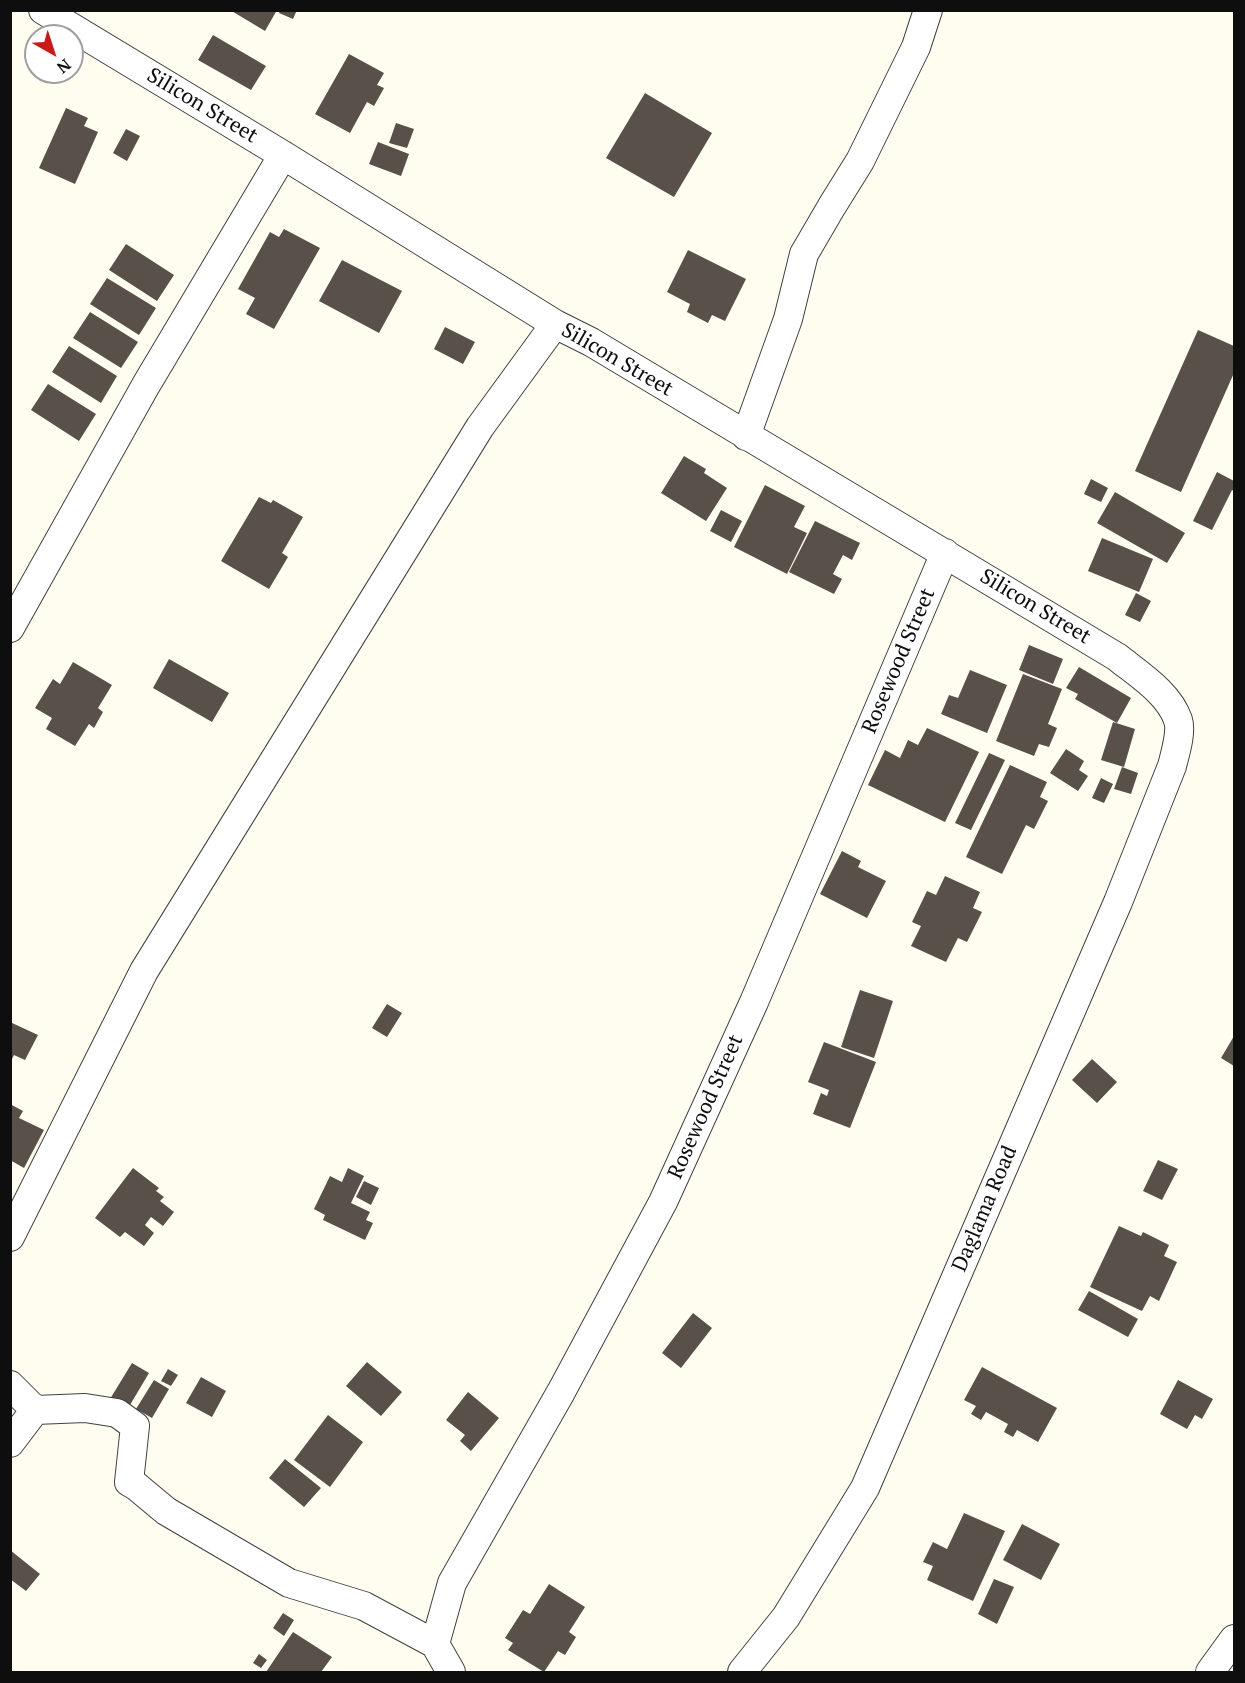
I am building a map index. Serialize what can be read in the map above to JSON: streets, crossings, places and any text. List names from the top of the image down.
{
  "streets": {
    "street": ["Silicon Street", "Rosewood Street", "Daglama Road"]
  },
  "crossings": [
    ["Silicon Street", "Rosewood Street"],
    ["Silicon Street", "Daglama Road"]
  ],
  "north": "bottom right"
}
